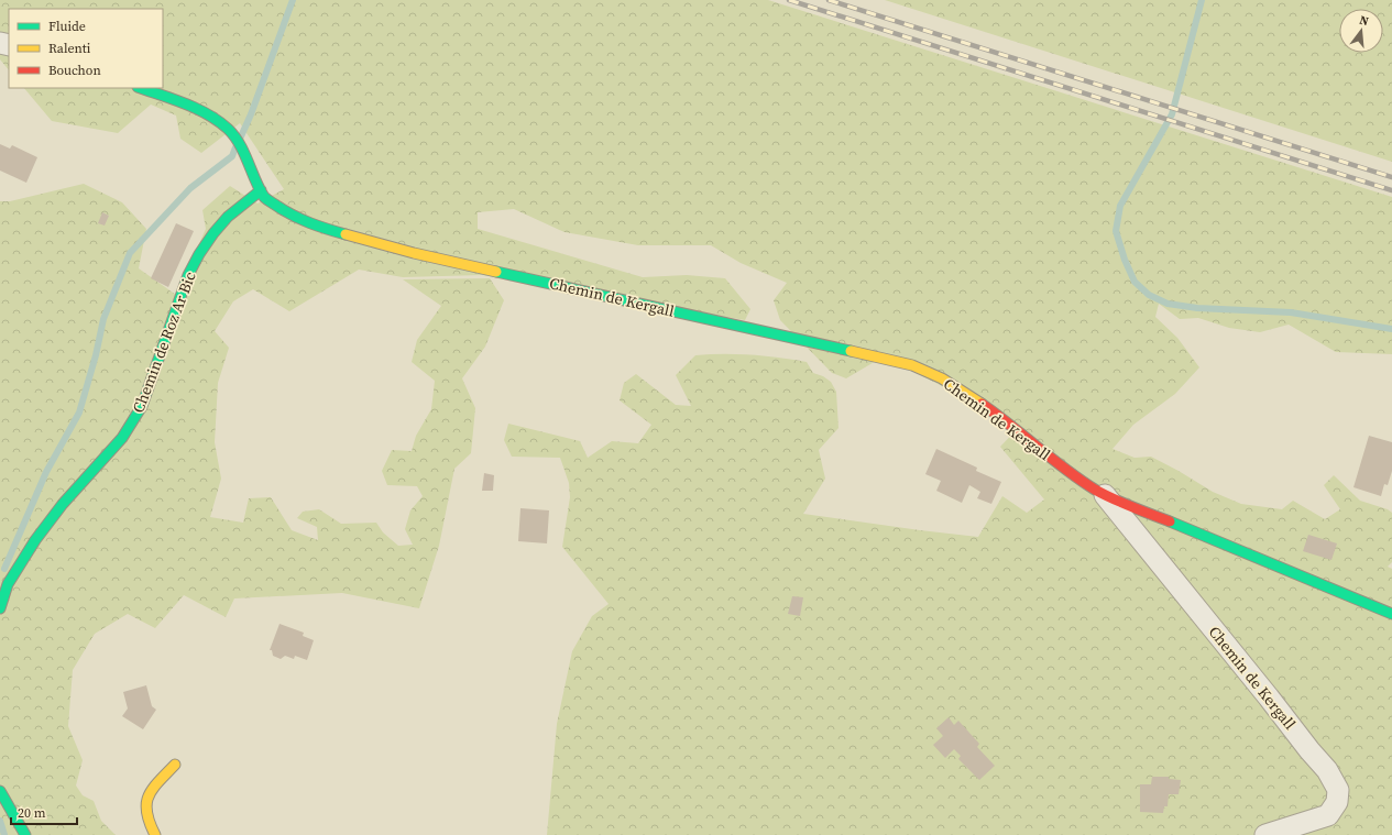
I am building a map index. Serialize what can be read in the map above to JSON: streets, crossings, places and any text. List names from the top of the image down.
{
  "streets": {
    "street": ["Chemin de Kergall", "Chemin de Roz Ar Bic"]
  },
  "crossings": [
    ["Chemin de Kergall", "Chemin de Roz Ar Bic"]
  ],
  "legend": ["Fluide", "Ralenti", "Bouchon"],
  "scale_bar": "20 m",
  "north": "top"
}
